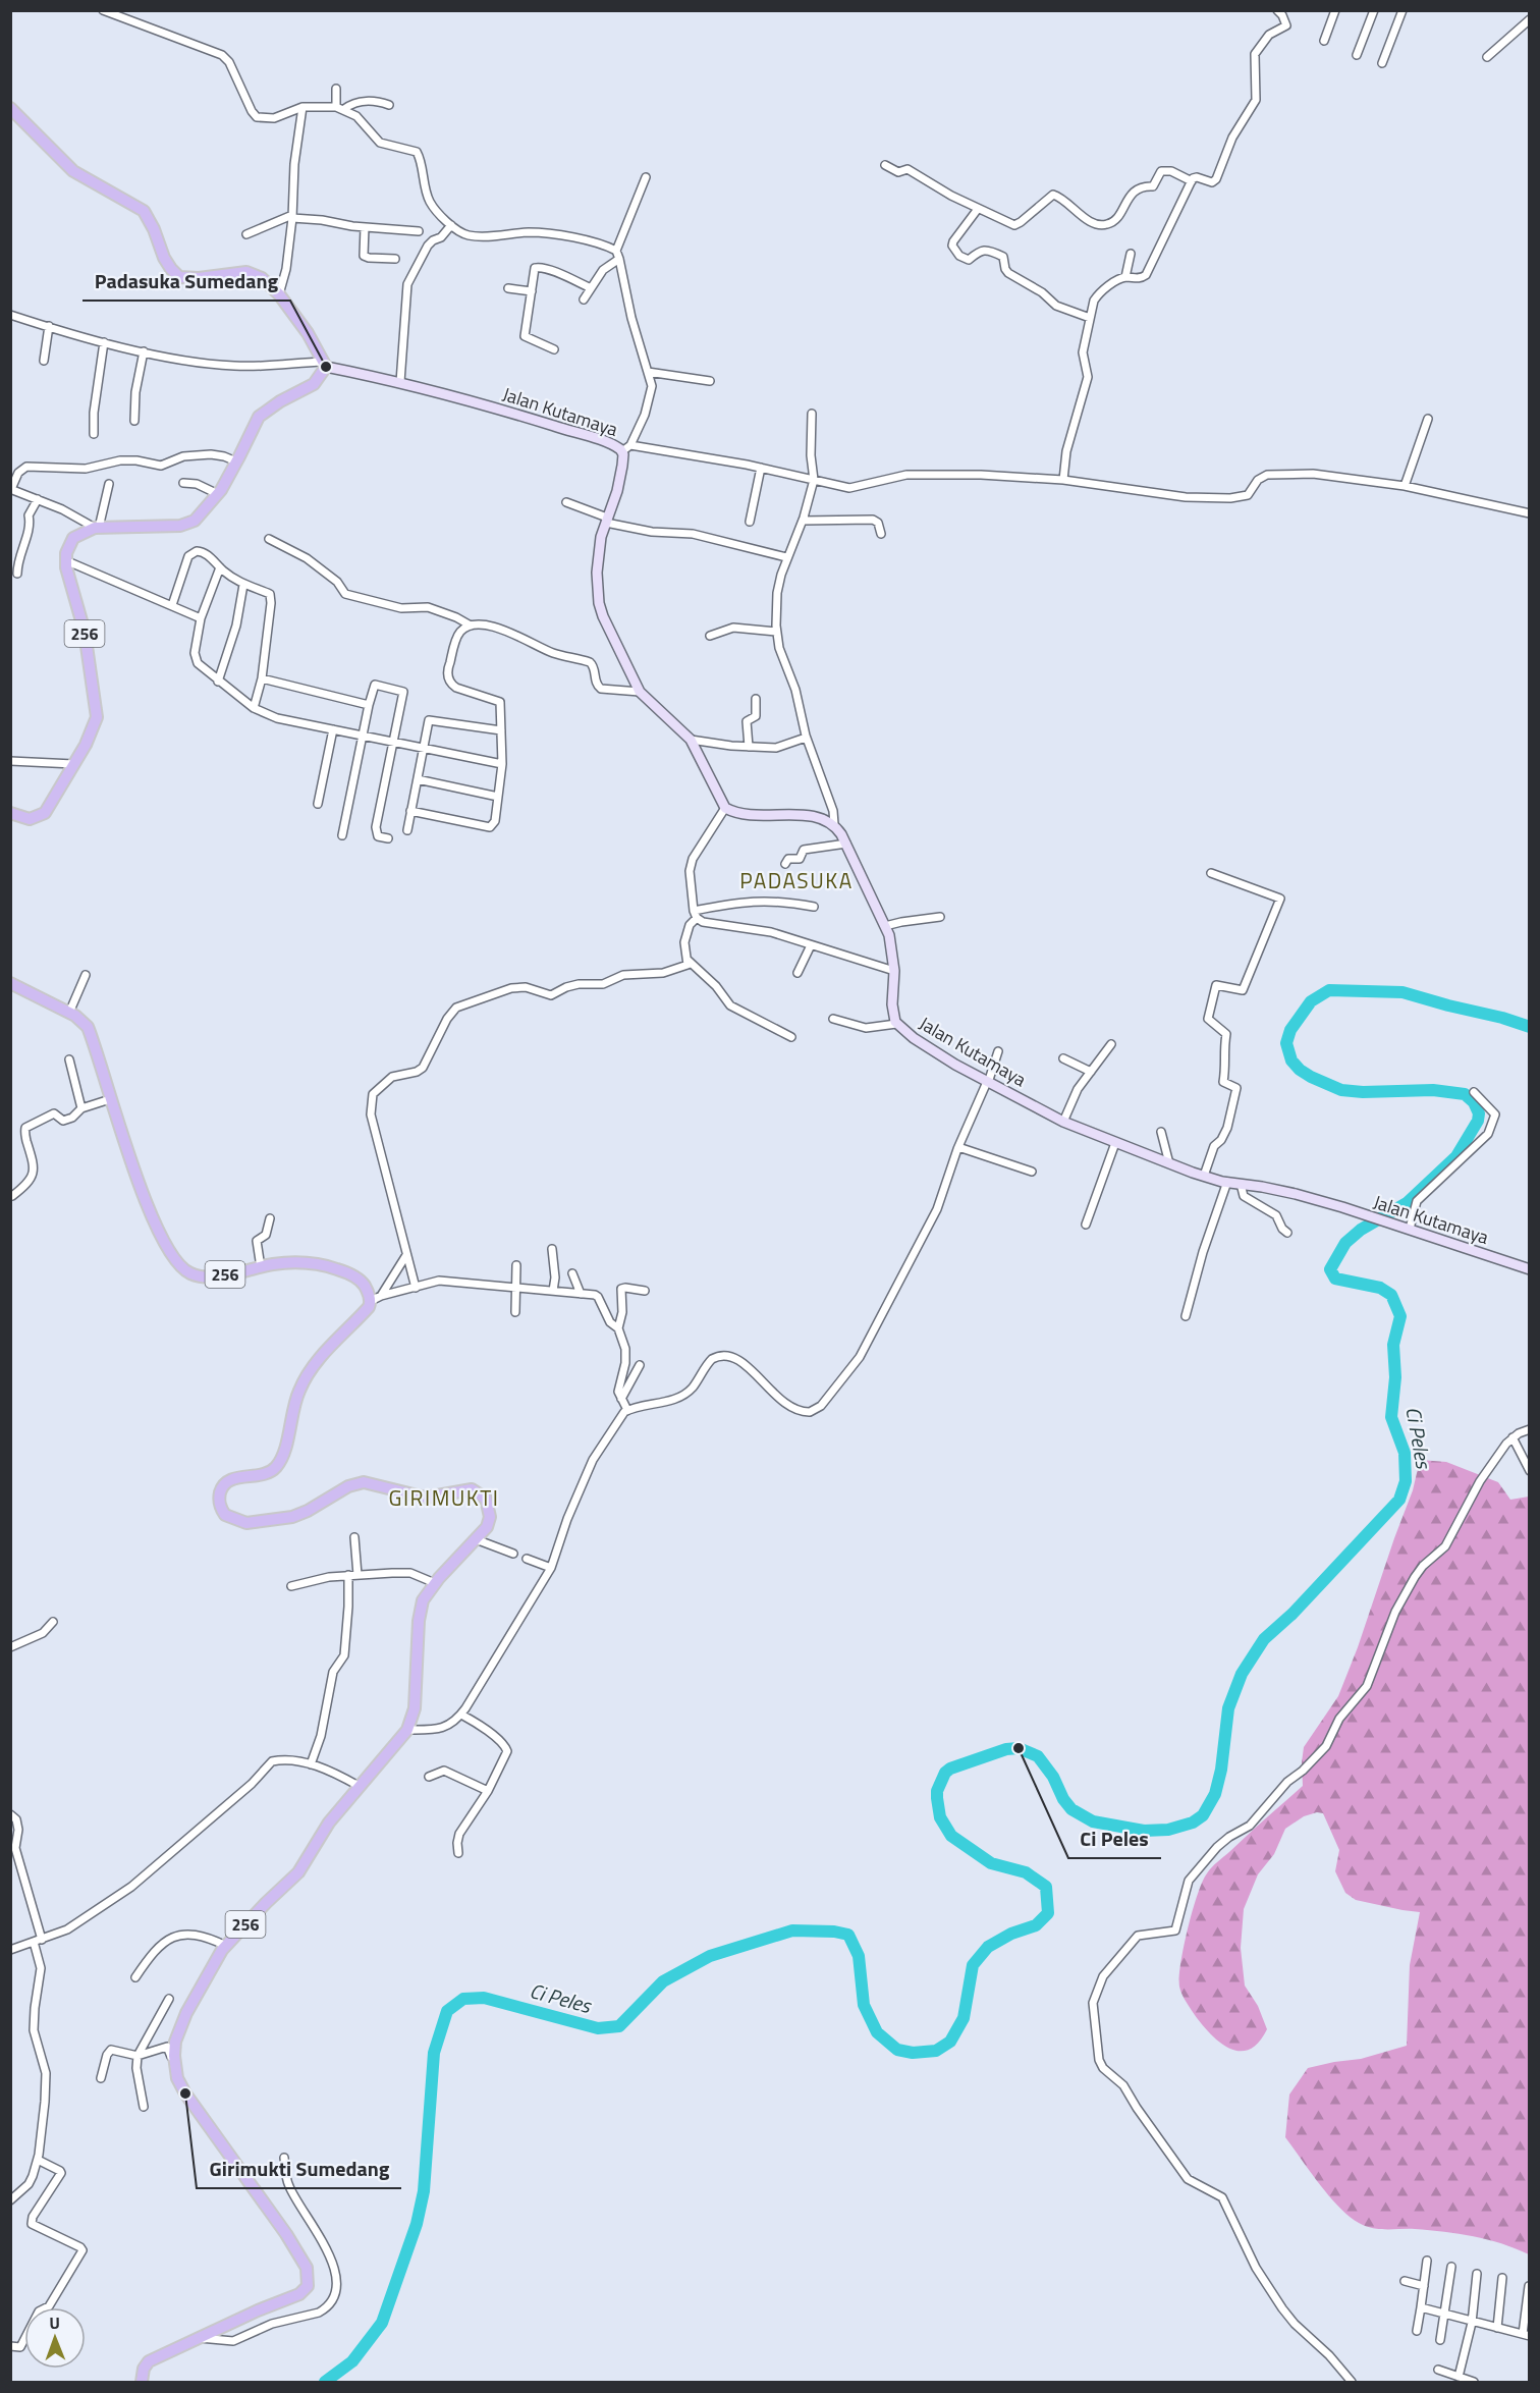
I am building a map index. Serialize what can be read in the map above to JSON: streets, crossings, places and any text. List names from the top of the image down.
{
  "streets": {
    "main road": ["Jalan Kutamaya", "256"]
  },
  "districts": ["PADASUKA", "GIRIMUKTI"],
  "water": ["Ci Peles"],
  "places": ["Padasuka Sumedang", "Ci Peles", "Girimukti Sumedang"],
  "north": "top"
}
